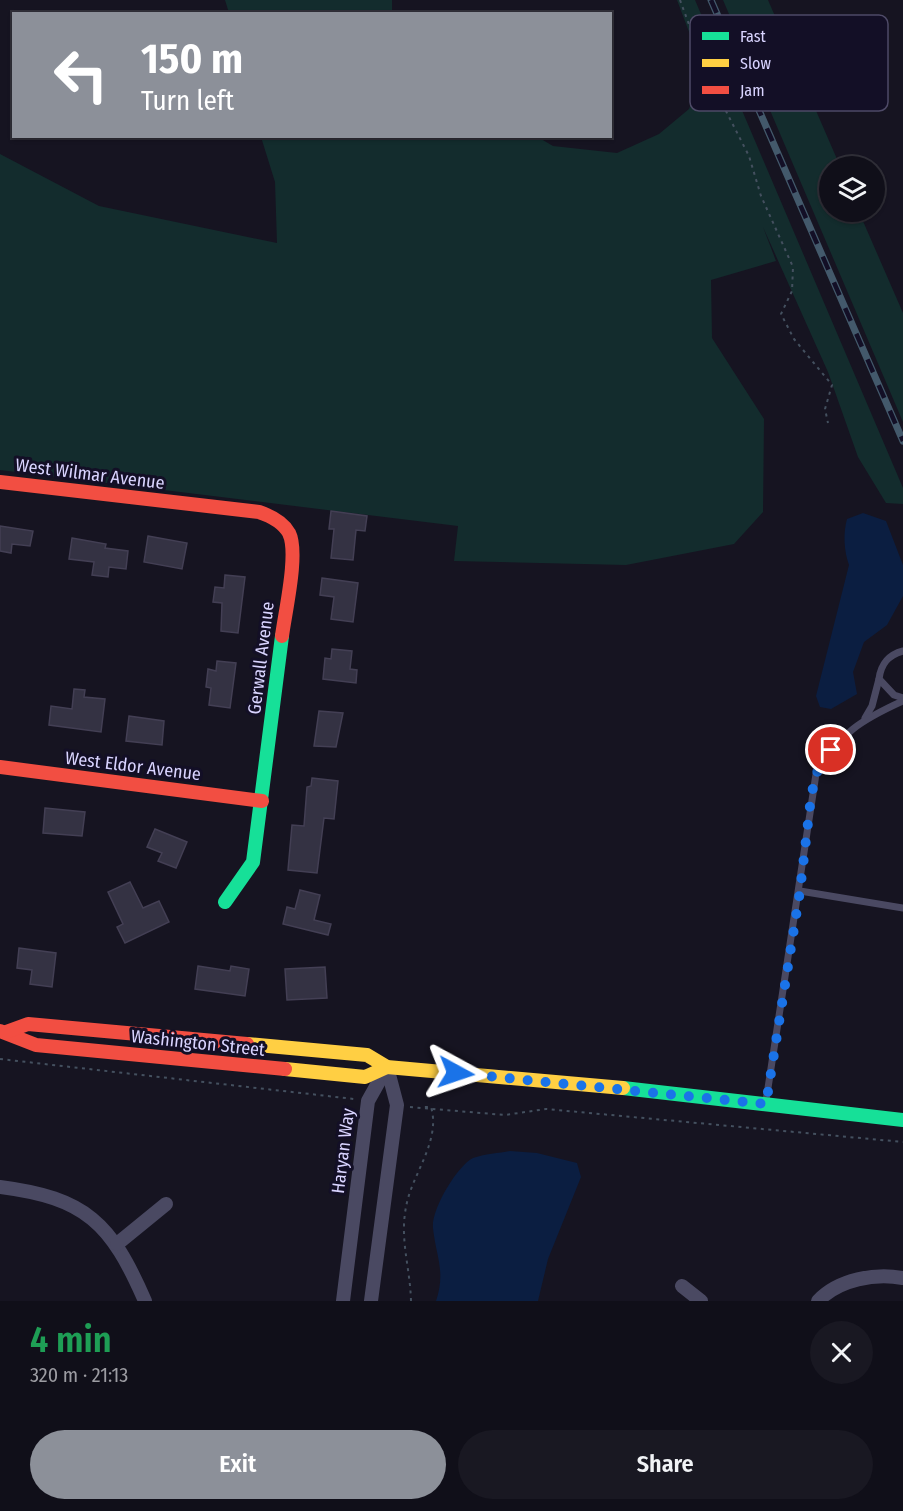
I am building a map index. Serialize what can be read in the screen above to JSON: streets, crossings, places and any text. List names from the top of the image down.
{
  "streets": {
    "main road": [
      "West Wilmar Avenue",
      "Gerwall Avenue",
      "West Eldor Avenue",
      "Washington Street"
    ],
    "street": ["Haryan Way"]
  },
  "crossings": [
    ["West Wilmar Avenue", "Gerwall Avenue"],
    ["Gerwall Avenue", "West Eldor Avenue"],
    ["Washington Street", "Haryan Way"]
  ],
  "legend": ["Fast", "Slow", "Jam"],
  "page": {
    "turn": ["150 m", "Turn left"],
    "heading": ["4 min", "320 m · 21:13"],
    "buttons": ["Exit", "Share"]
  }
}
